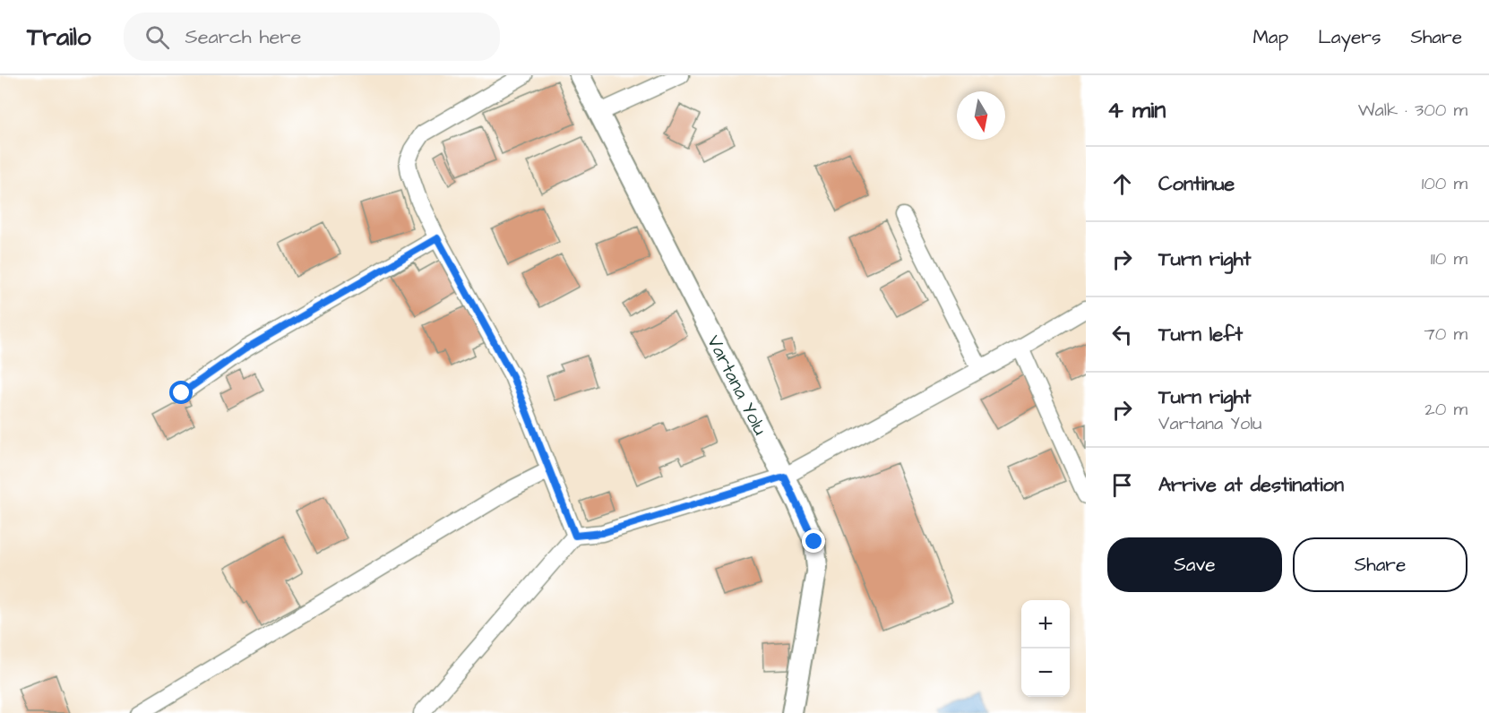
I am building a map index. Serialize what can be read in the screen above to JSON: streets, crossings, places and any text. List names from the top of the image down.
{
  "streets": {
    "street": ["Vartana Yolu"]
  },
  "north": "bottom",
  "page": {
    "header": "Trailo",
    "search": "Search here",
    "nav": ["Map", "Layers", "Share"],
    "heading": ["4 min", "Walk · 300 m"],
    "list": [
      ["Continue", "100 m"],
      ["Turn right", "110 m"],
      ["Turn left", "70 m"],
      ["Turn right", "Vartana Yolu", "20 m"],
      "Arrive at destination"
    ],
    "buttons": ["Save", "Share"],
    "map_buttons": ["+", "−"]
  }
}
